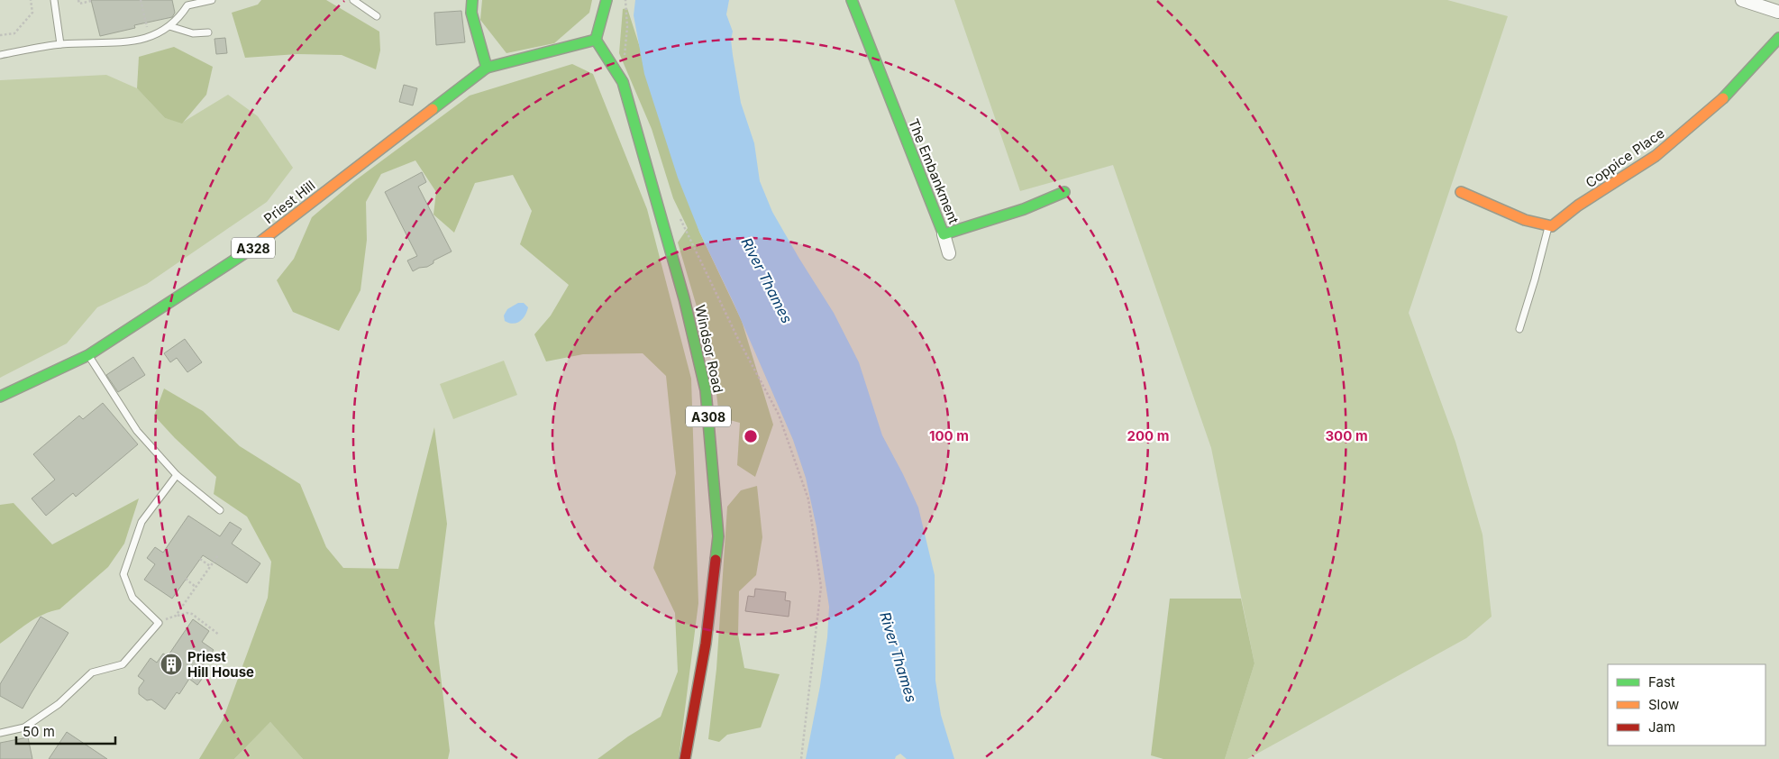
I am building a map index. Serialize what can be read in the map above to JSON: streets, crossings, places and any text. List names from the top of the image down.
{
  "streets": {
    "main road": [
      "Coppice Place",
      "The Embankment",
      "Priest Hill",
      "A328",
      "Windsor Road",
      "A308"
    ]
  },
  "crossings": [
    ["Priest Hill", "Windsor Road"]
  ],
  "water": ["River Thames"],
  "places": {
    "building": ["Priest Hill House"]
  },
  "legend": ["Fast", "Slow", "Jam"],
  "scale_bar": "50 m",
  "rings": ["100 m", "200 m", "300 m"]
}
